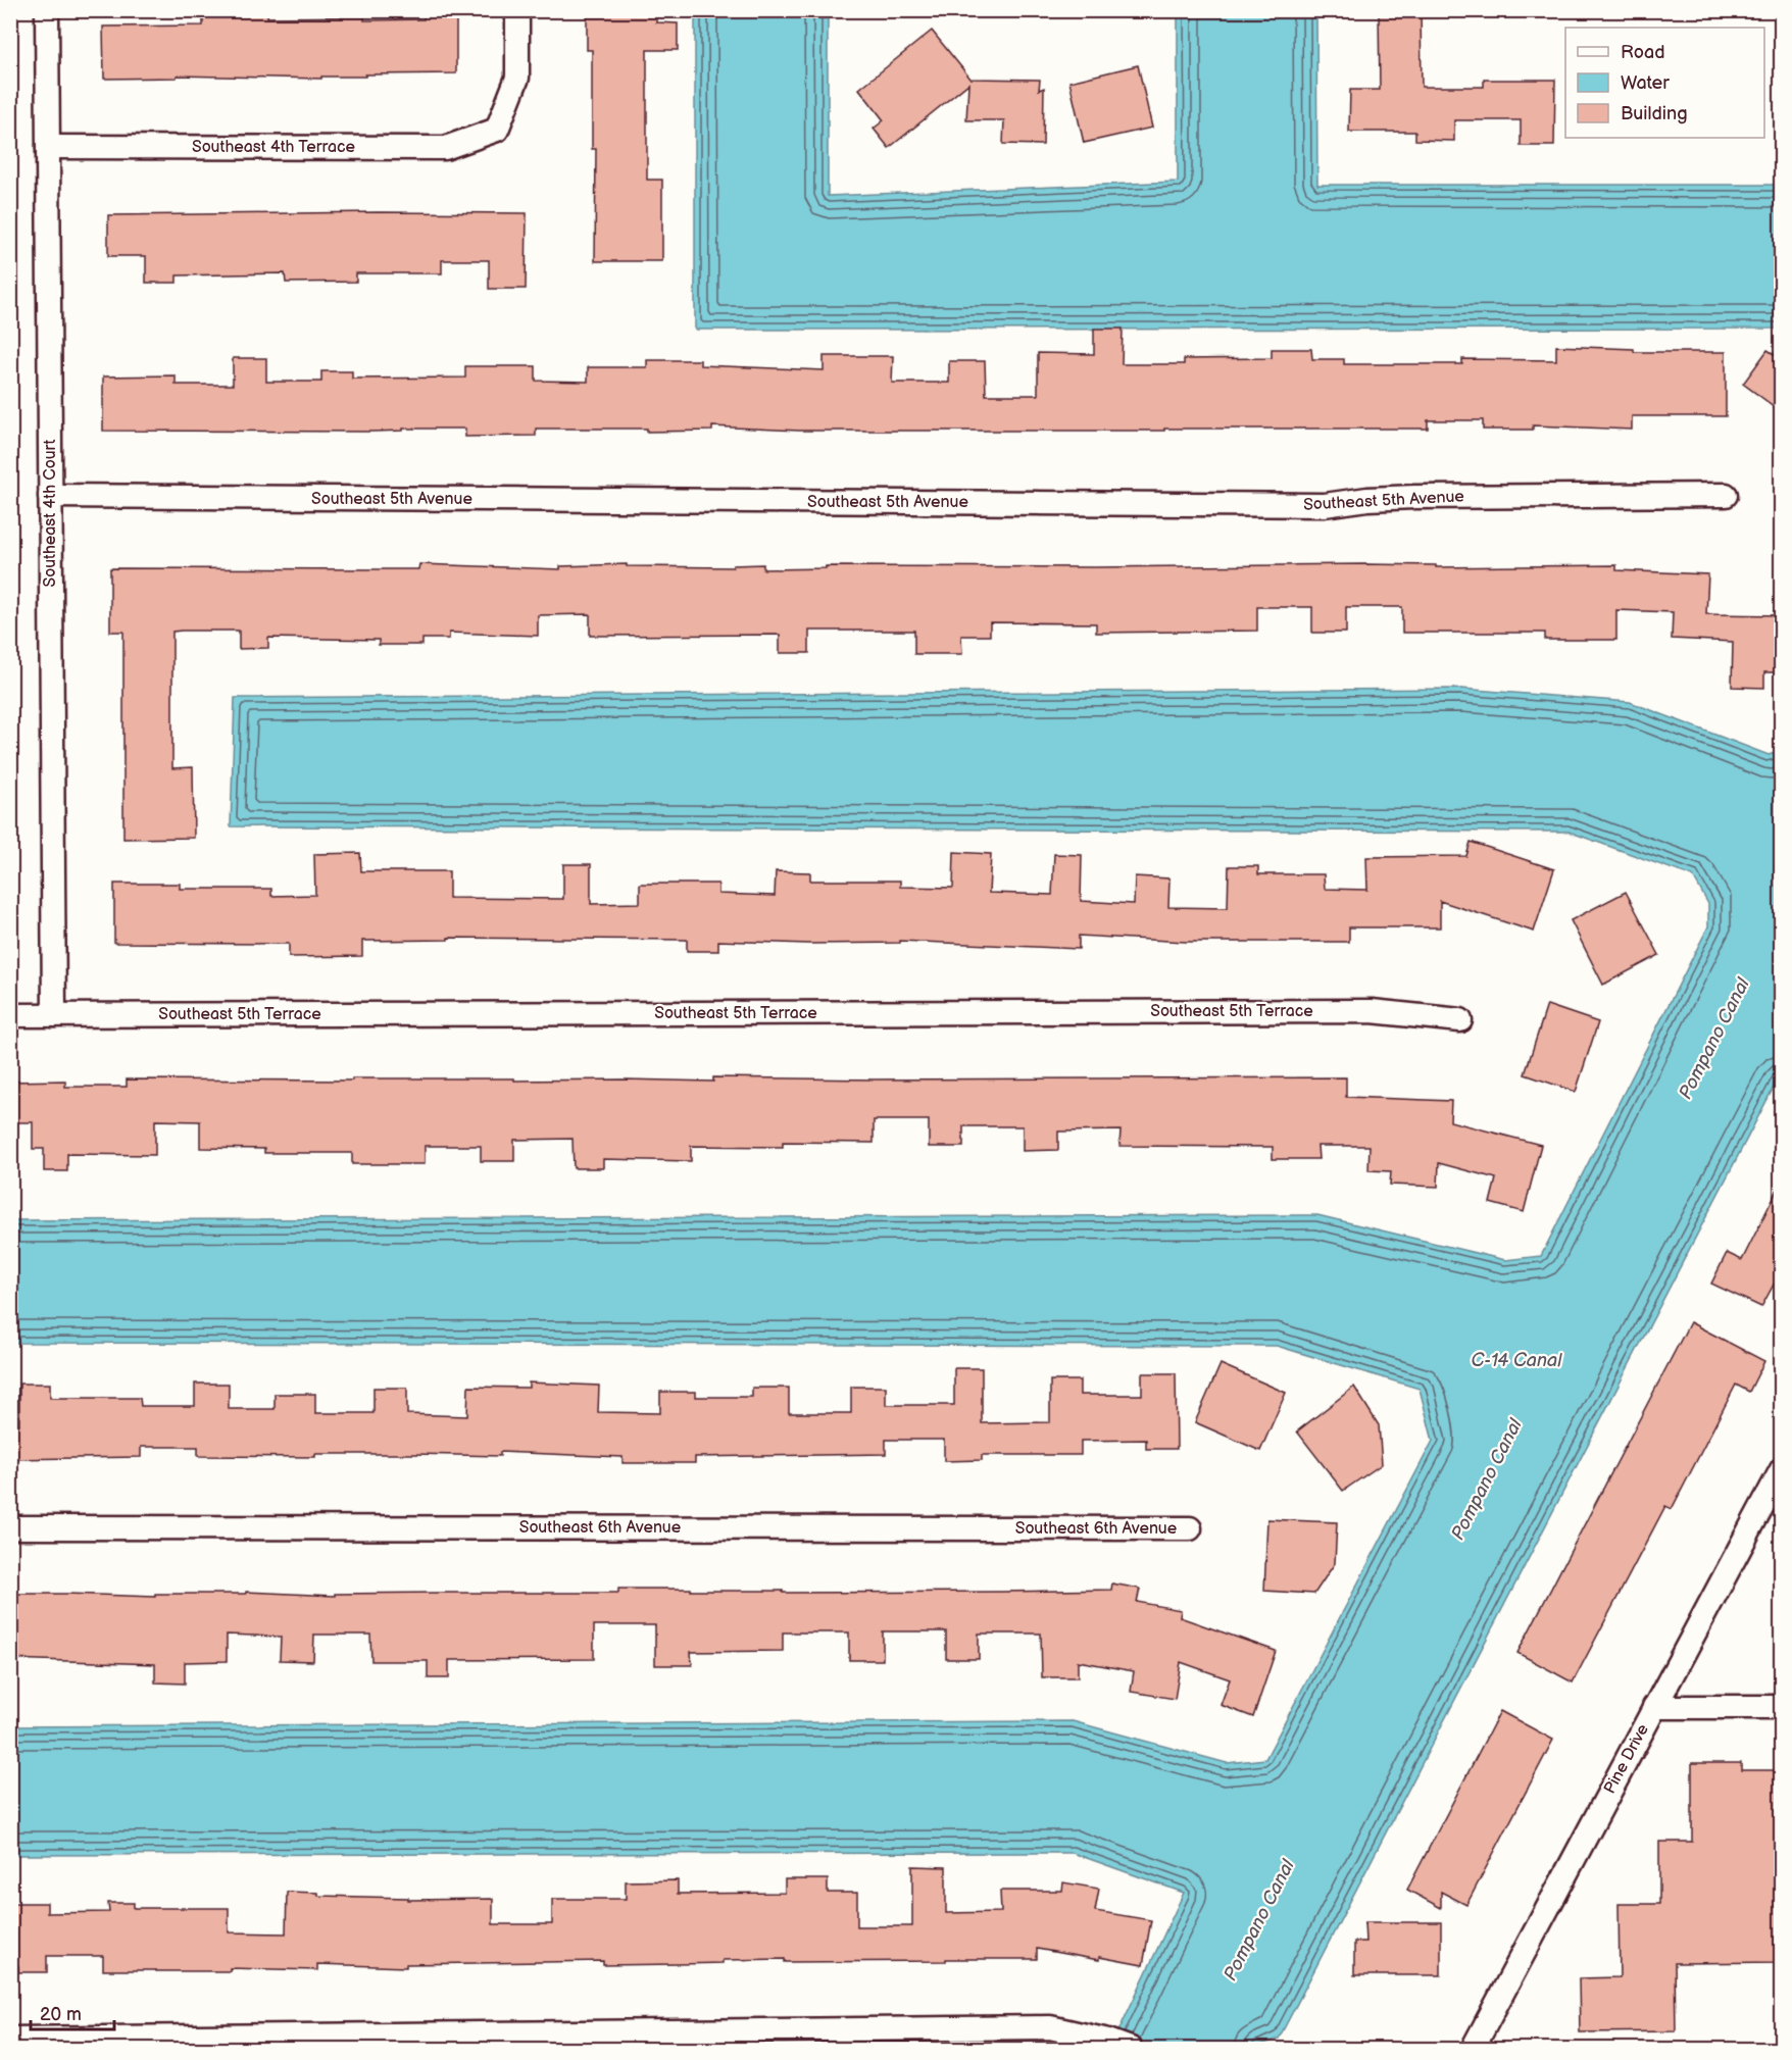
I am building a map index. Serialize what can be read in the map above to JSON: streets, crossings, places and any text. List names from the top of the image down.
{
  "streets": {
    "street": [
      "Southeast 4th Terrace",
      "Southeast 5th Avenue",
      "Southeast 4th Court",
      "Southeast 5th Terrace",
      "Southeast 6th Avenue",
      "Pine Drive"
    ]
  },
  "crossings": [
    ["Southeast 4th Terrace", "Southeast 4th Court"],
    ["Southeast 5th Avenue", "Southeast 4th Court"],
    ["Southeast 4th Court", "Southeast 5th Terrace"]
  ],
  "water": ["Pompano Canal", "C-14 Canal"],
  "legend": ["Road", "Water", "Building"],
  "scale_bar": "20 m"
}
